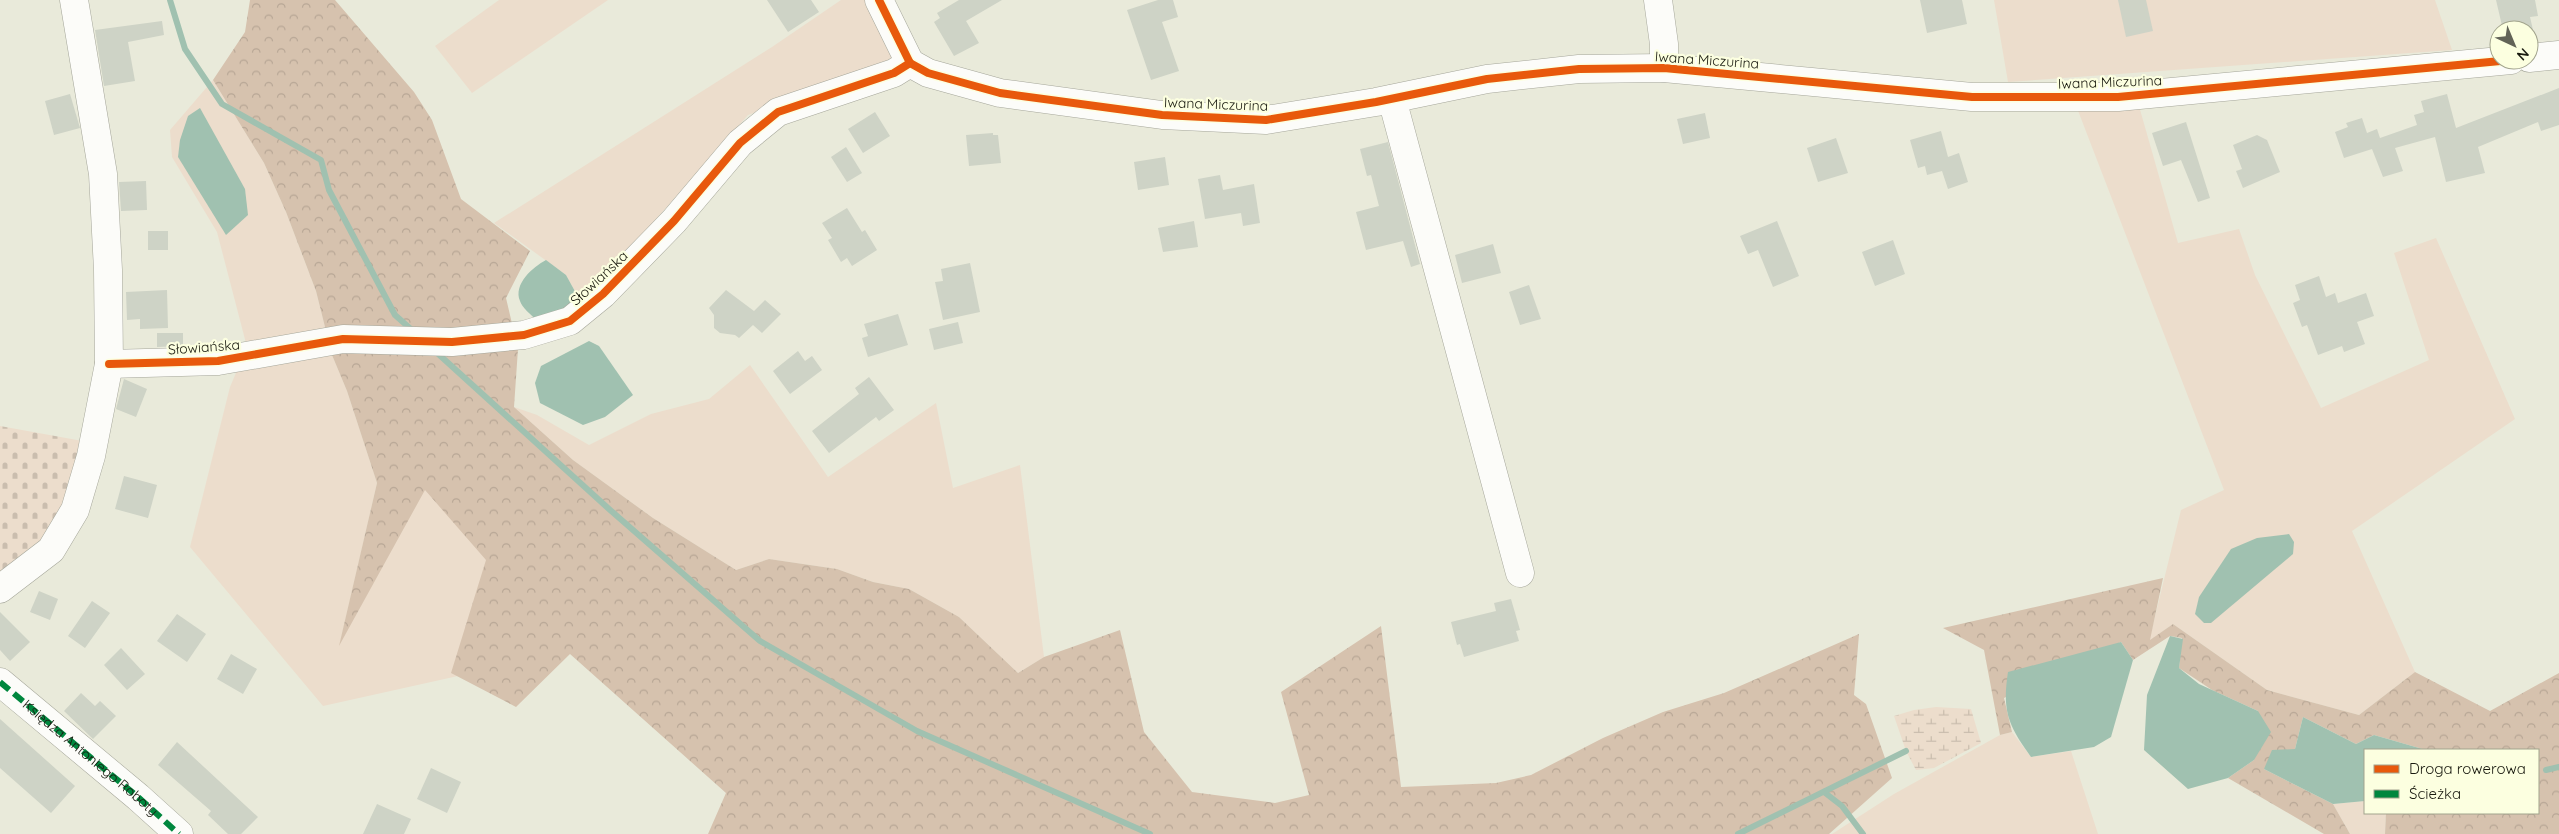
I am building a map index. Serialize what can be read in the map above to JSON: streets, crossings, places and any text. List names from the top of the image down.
{
  "streets": {
    "street": ["Iwana Miczurina", "Słowiańska", "Księdza Antoniego Roboty"]
  },
  "crossings": [
    ["Iwana Miczurina", "Słowiańska"]
  ],
  "legend": ["Droga rowerowa", "Ścieżka"],
  "north": "bottom right"
}
